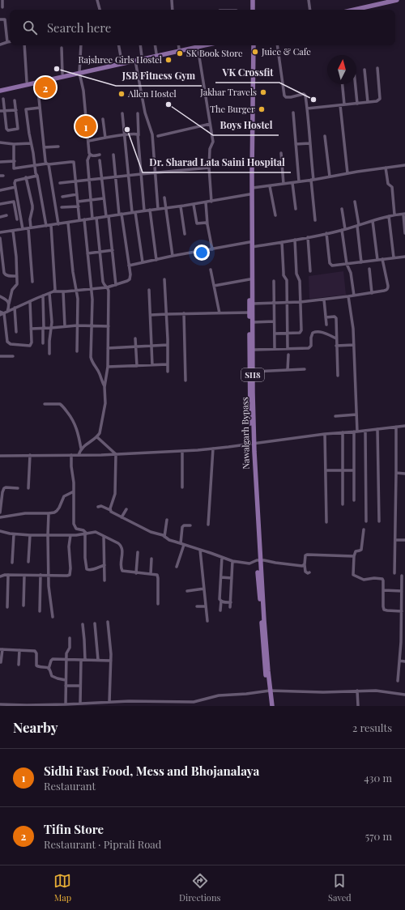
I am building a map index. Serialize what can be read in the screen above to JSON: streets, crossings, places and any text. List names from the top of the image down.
{
  "streets": {
    "main road": ["SH8", "Nawalgarh Bypass"]
  },
  "places": [
    "Juice & Cafe",
    "SK Book Store",
    "Rajshree Girls Hostel",
    "JSB Fitness Gym",
    "Jakhar Travels",
    "Allen Hostel",
    "VK Crossfit",
    "Boys Hostel",
    "The Burger",
    "Dr. Sharad Lata Saini Hospital"
  ],
  "north": "top",
  "page": {
    "search": "Search here",
    "pins": ["2", "1"],
    "heading": ["Nearby", "2 results"],
    "list": [
      {
        "mark": "1",
        "name": "Sidhi Fast Food, Mess and Bhojanalaya",
        "note": "Restaurant",
        "value": "430 m"
      },
      {
        "mark": "2",
        "name": "Tifin Store",
        "note": "Restaurant · Piprali Road",
        "value": "570 m"
      }
    ],
    "nav": ["Map", "Directions", "Saved"]
  }
}
